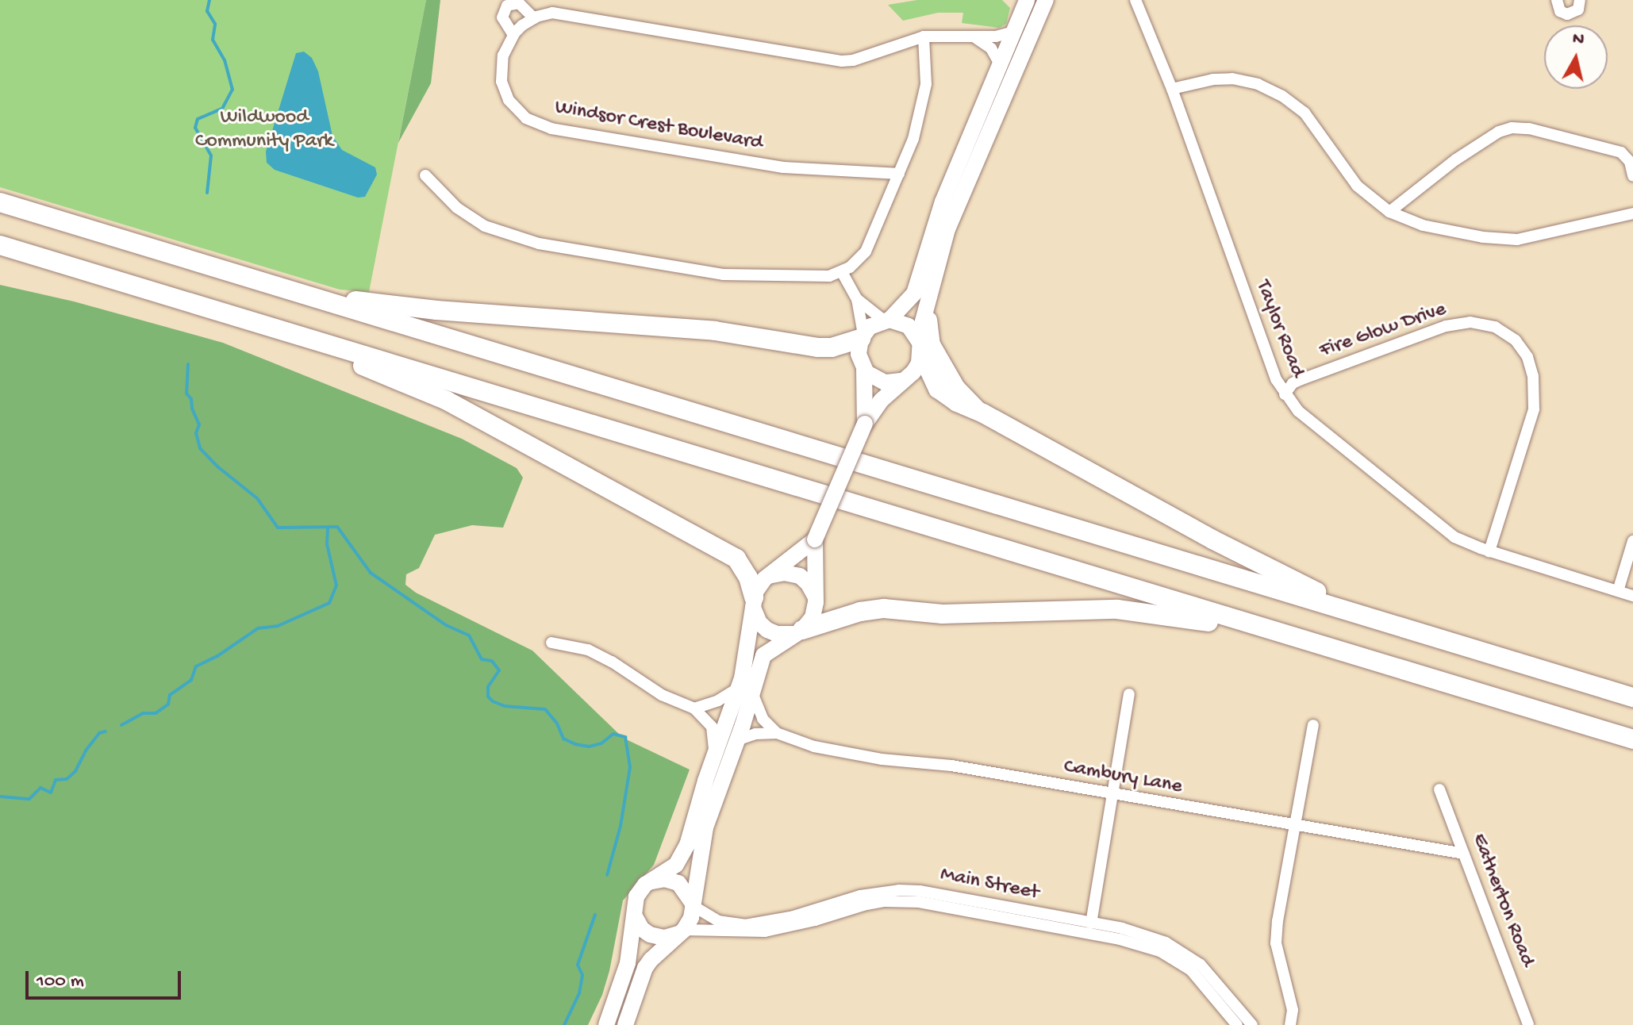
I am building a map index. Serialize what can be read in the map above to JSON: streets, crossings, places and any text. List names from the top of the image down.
{
  "streets": {
    "street": [
      "Windsor Crest Boulevard",
      "Taylor Road",
      "Fire Glow Drive",
      "Cambury Lane",
      "Main Street",
      "Eatherton Road"
    ]
  },
  "crossings": [
    ["Taylor Road", "Fire Glow Drive"],
    ["Cambury Lane", "Eatherton Road"]
  ],
  "parks": ["Wildwood Community Park"],
  "scale_bar": "100 m",
  "north": "top"
}
